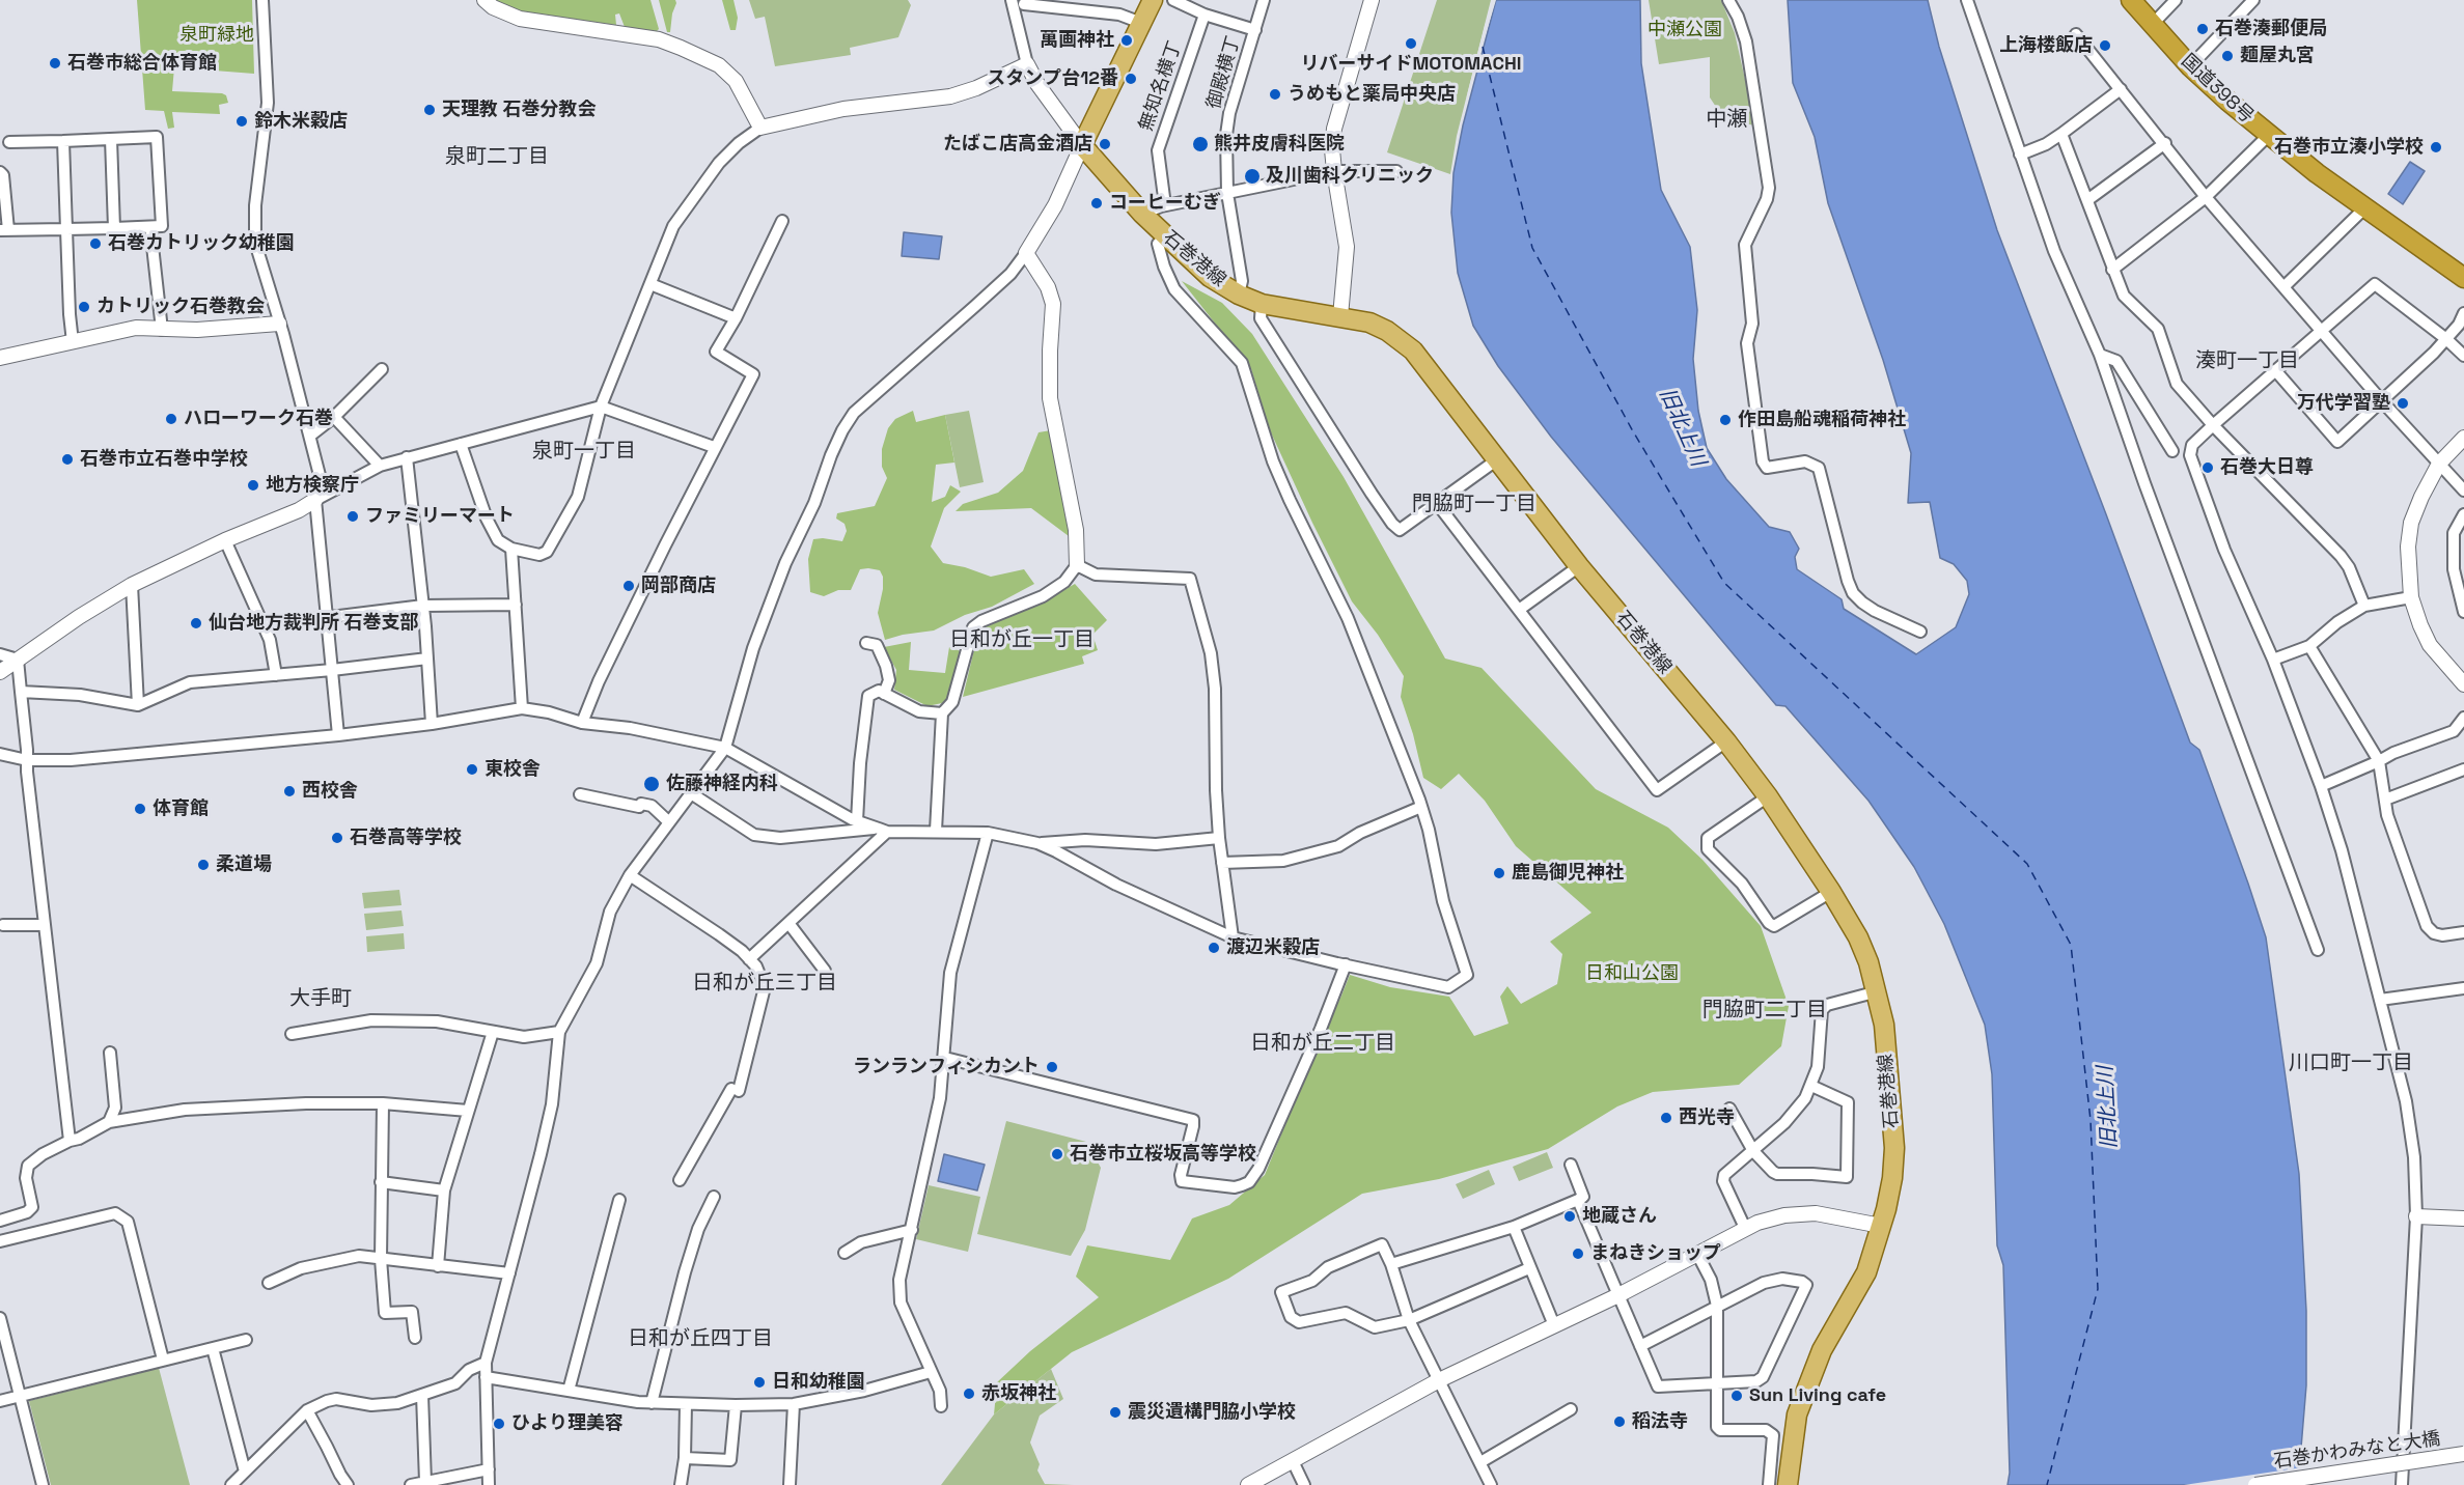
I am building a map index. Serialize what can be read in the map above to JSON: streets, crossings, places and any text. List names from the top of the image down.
{
  "streets": {
    "highway": ["国道398号"],
    "main road": ["石巻港線"],
    "street": ["御殿横丁", "無知名横丁", "石巻かわみなと大橋"]
  },
  "crossings": [
    ["御殿横丁", "石巻港線"]
  ],
  "districts": [
    "中瀬",
    "泉町二丁目",
    "湊町一丁目",
    "泉町一丁目",
    "門脇町一丁目",
    "日和が丘一丁目",
    "日和が丘三丁目",
    "大手町",
    "門脇町二丁目",
    "日和が丘二丁目",
    "川口町一丁目",
    "日和が丘四丁目"
  ],
  "water": ["旧北上川"],
  "parks": ["中瀬公園", "泉町緑地", "日和山公園"],
  "places": [
    "石巻湊郵便局",
    "萬画神社",
    "リバーサイドMOTOMACHI",
    "上海楼飯店",
    "麺屋丸宮",
    "石巻市総合体育館",
    "スタンプ台12番",
    "うめもと薬局中央店",
    "天理教 石巻分教会",
    "鈴木米穀店",
    "たばこ店高金酒店",
    "熊井皮膚科医院",
    "石巻市立湊小学校",
    "及川歯科クリニック",
    "コーヒーむぎ",
    "石巻カトリック幼稚園",
    "カトリック石巻教会",
    "万代学習塾",
    "ハローワーク石巻",
    "作田島船魂稲荷神社",
    "石巻市立石巻中学校",
    "石巻大日尊",
    "地方検察庁",
    "ファミリーマート",
    "岡部商店",
    "仙台地方裁判所 石巻支部",
    "東校舎",
    "佐藤神経内科",
    "西校舎",
    "体育館",
    "石巻高等学校",
    "柔道場",
    "鹿島御児神社",
    "渡辺米穀店",
    "ランランフィシカント",
    "西光寺",
    "石巻市立桜坂高等学校",
    "地蔵さん",
    "まねきショップ",
    "日和幼稚園",
    "赤坂神社",
    "Sun Living cafe",
    "震災遺構門脇小学校",
    "稻法寺",
    "ひより理美容"
  ]
}
